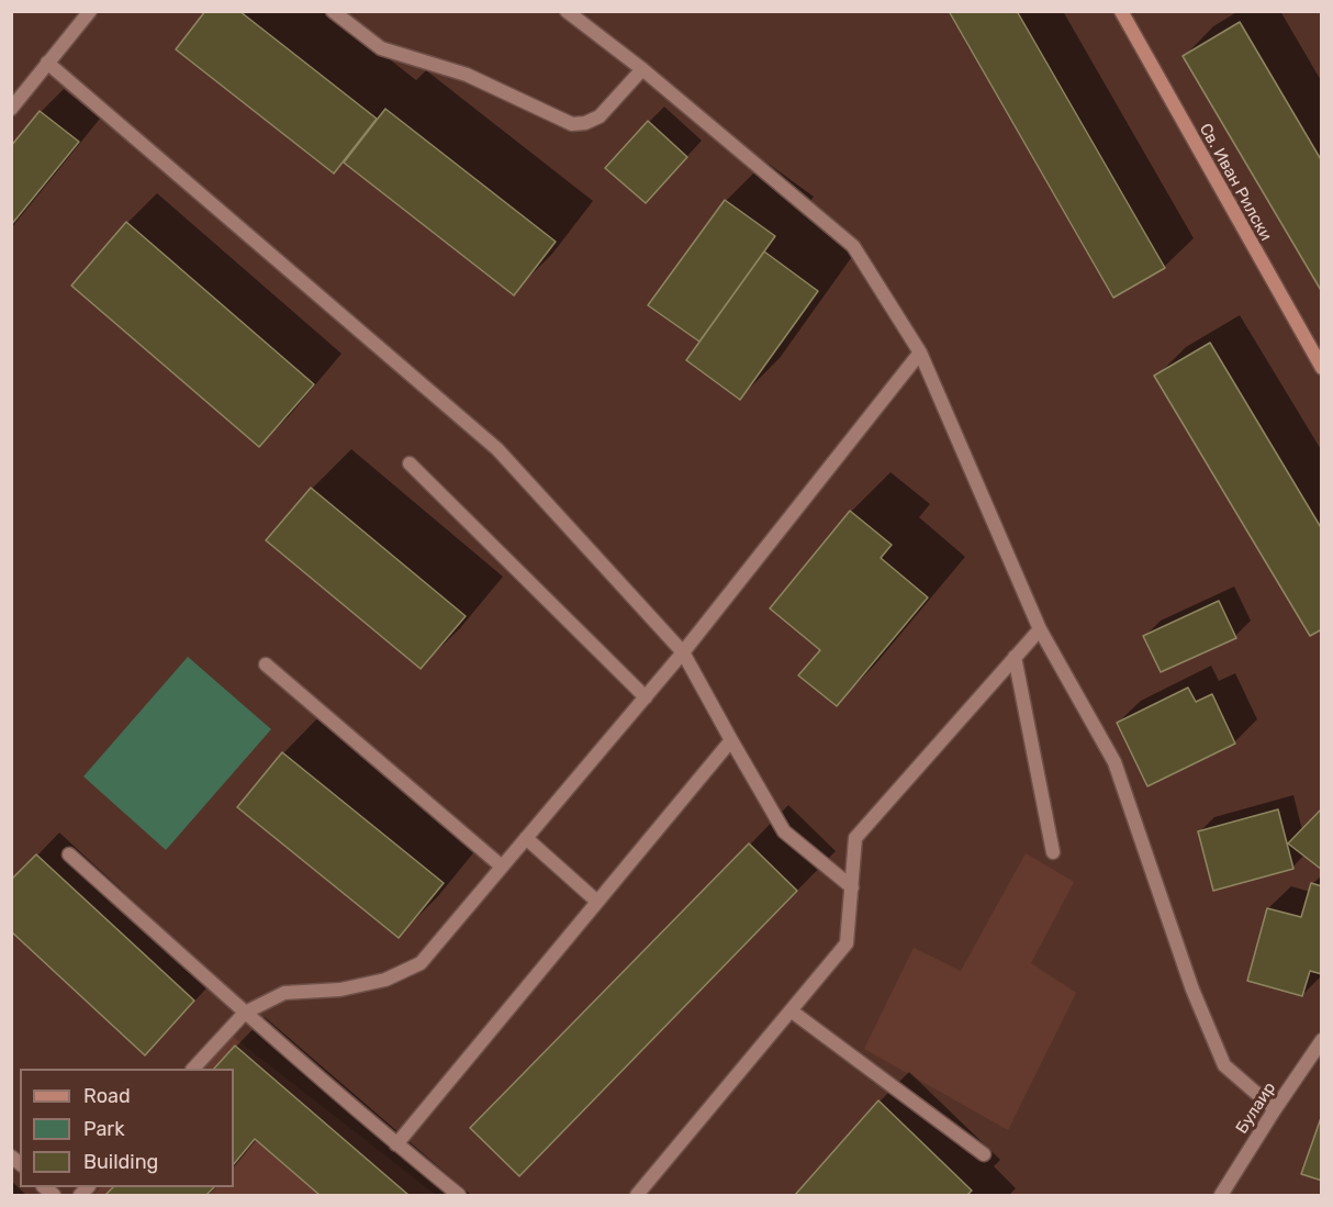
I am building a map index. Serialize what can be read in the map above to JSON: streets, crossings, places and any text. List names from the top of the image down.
{
  "streets": {
    "street": ["Св. Иван Рилски", "Булаир"]
  },
  "legend": ["Road", "Park", "Building"]
}
